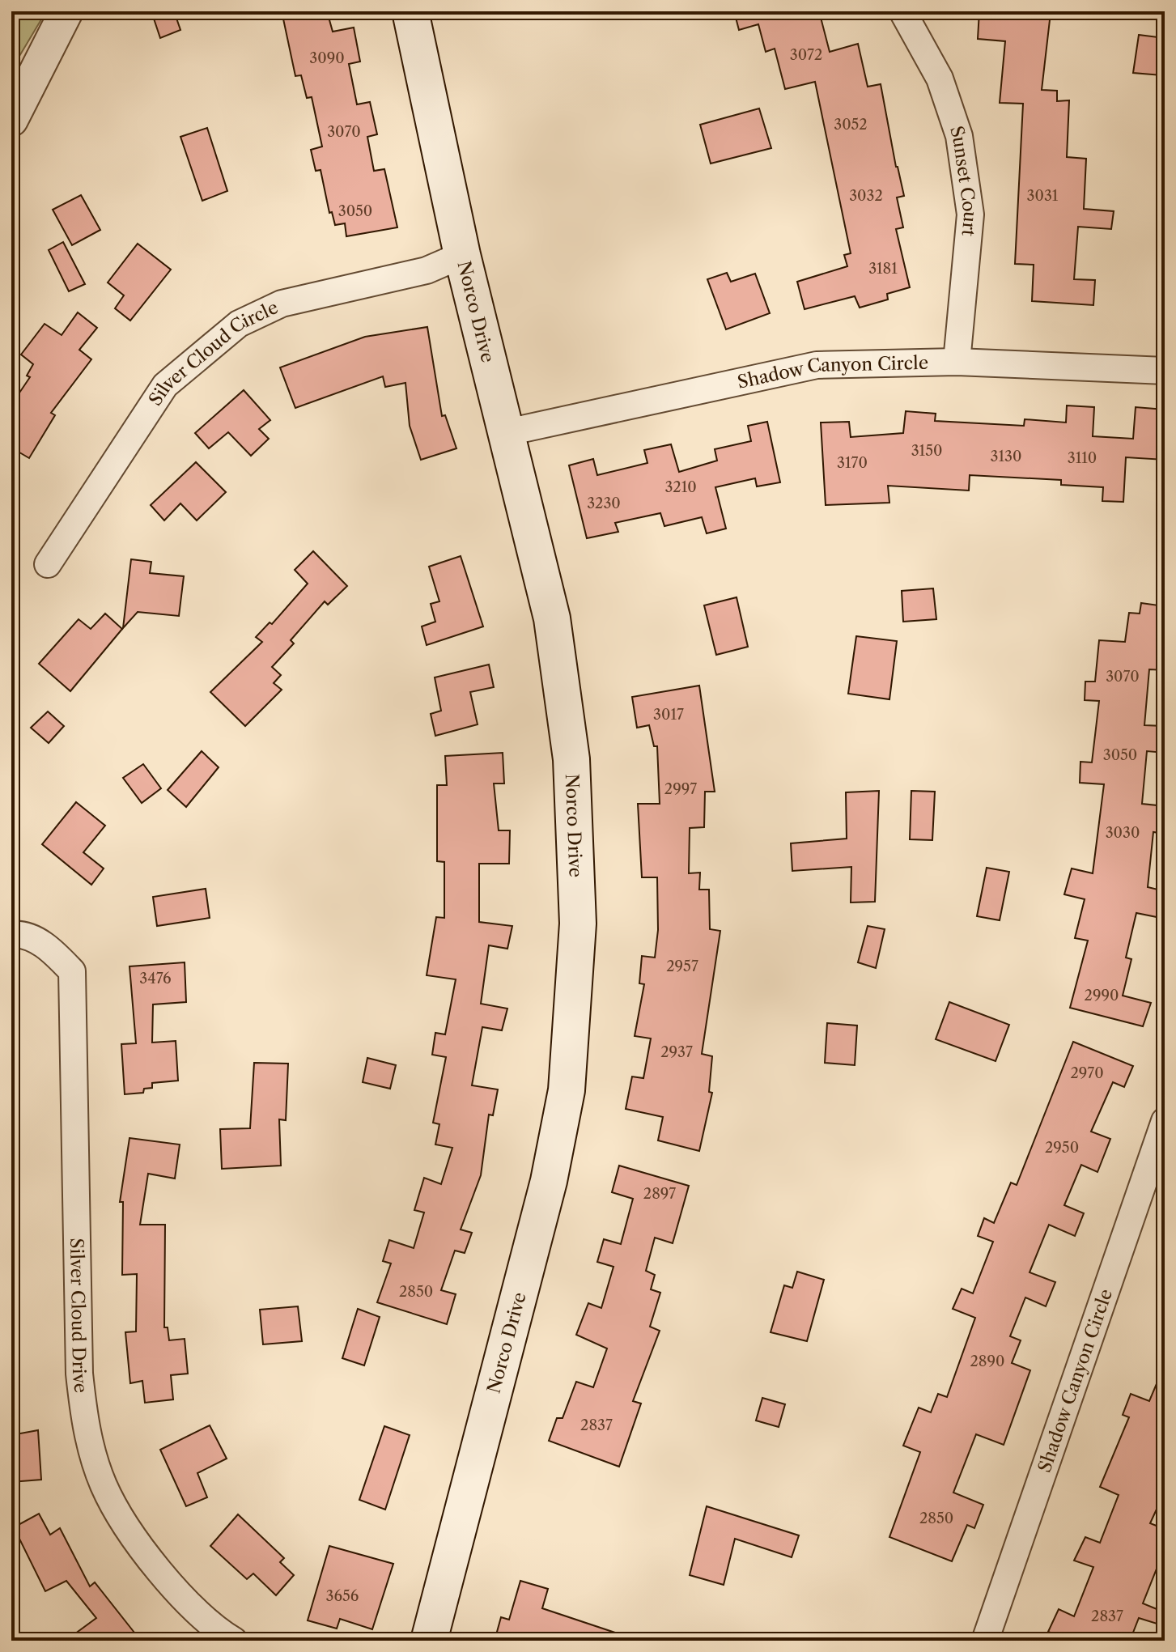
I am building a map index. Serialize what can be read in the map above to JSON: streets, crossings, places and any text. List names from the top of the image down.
{
  "streets": {
    "main road": ["Norco Drive"],
    "street": [
      "Sunset Court",
      "Silver Cloud Circle",
      "Shadow Canyon Circle",
      "Silver Cloud Drive"
    ]
  },
  "crossings": [
    ["Sunset Court", "Shadow Canyon Circle"],
    ["Norco Drive", "Silver Cloud Circle"],
    ["Norco Drive", "Shadow Canyon Circle"]
  ],
  "house_numbers": [
    "3072",
    "3090",
    "3052",
    "3070",
    "3032",
    "3031",
    "3050",
    "3181",
    "3150",
    "3130",
    "3110",
    "3170",
    "3210",
    "3230",
    "3070",
    "3017",
    "3050",
    "2997",
    "3030",
    "2957",
    "3476",
    "2990",
    "2937",
    "2970",
    "2950",
    "2897",
    "2850",
    "2890",
    "2837",
    "2850",
    "3656",
    "2837"
  ]
}
